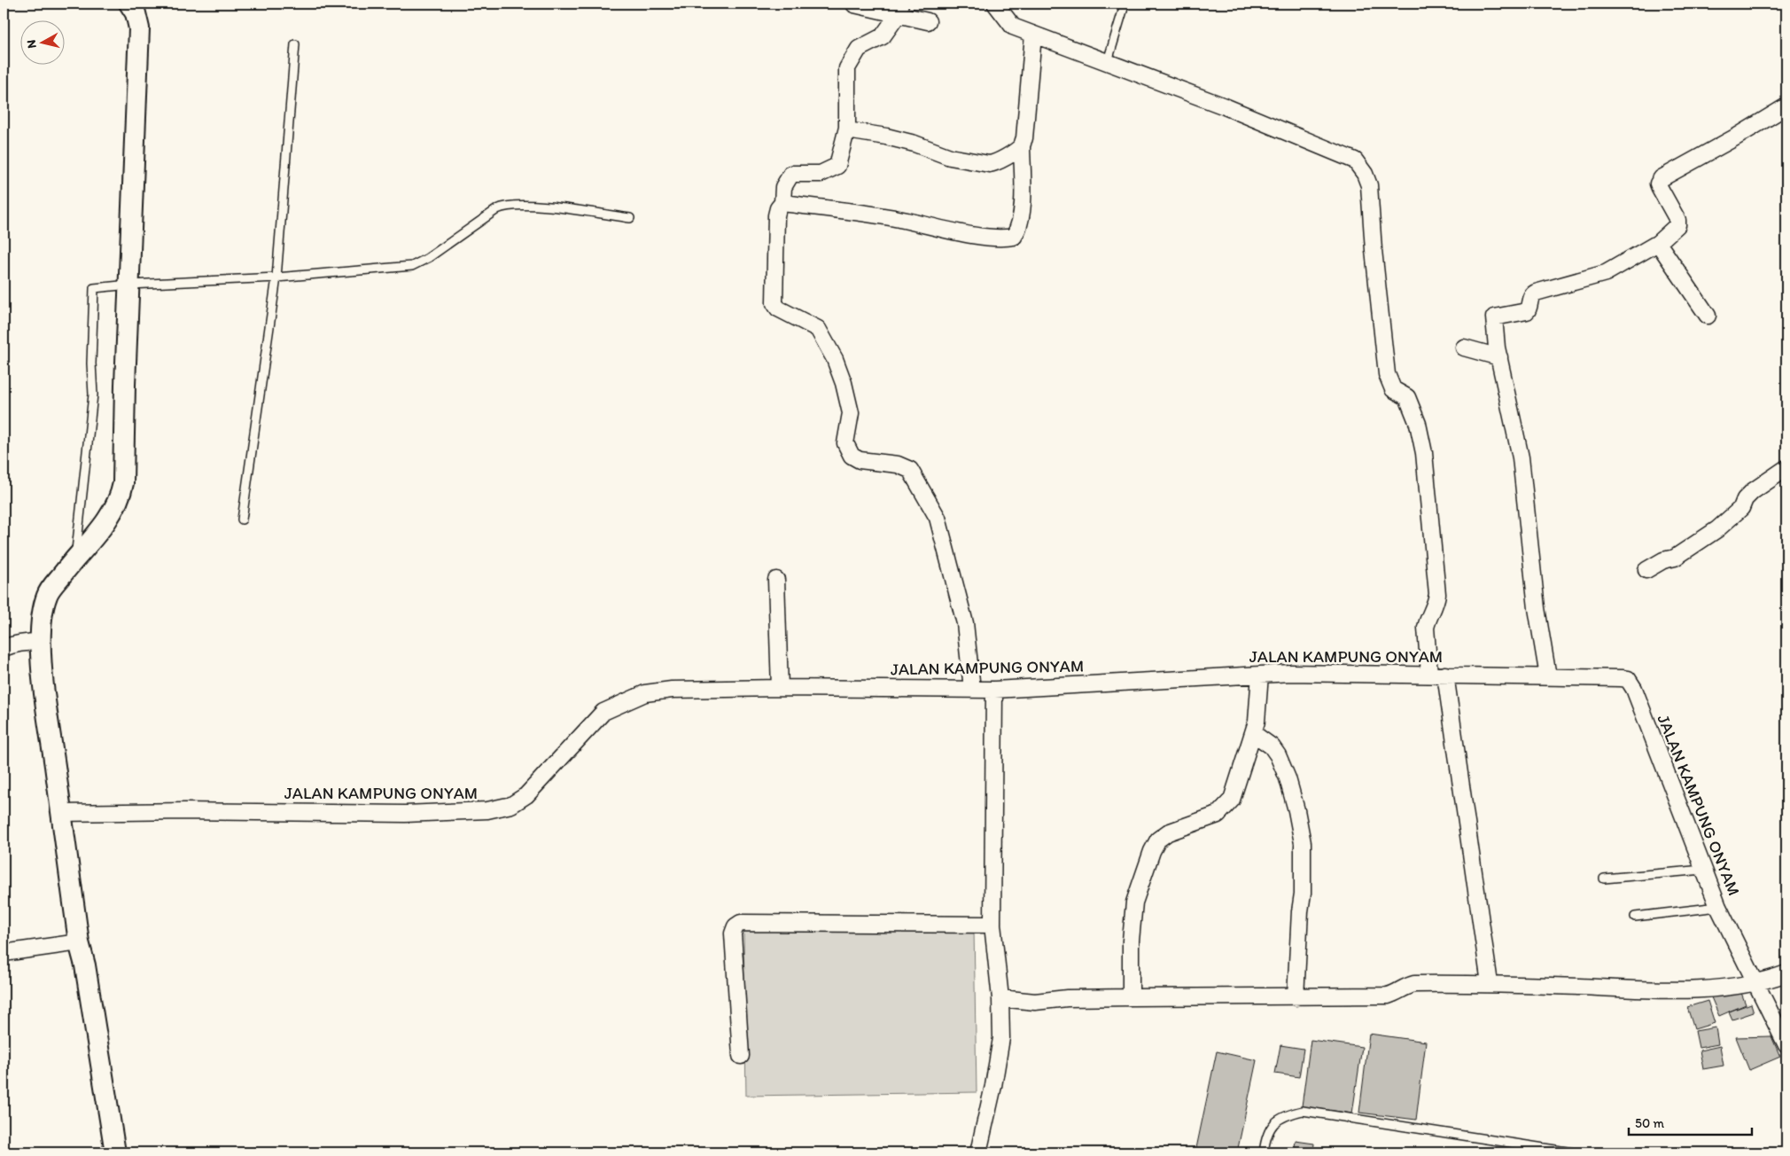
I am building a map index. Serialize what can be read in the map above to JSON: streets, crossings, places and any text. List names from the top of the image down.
{
  "streets": {
    "street": ["JALAN KAMPUNG ONYAM"]
  },
  "scale_bar": "50 m",
  "north": "left"
}
